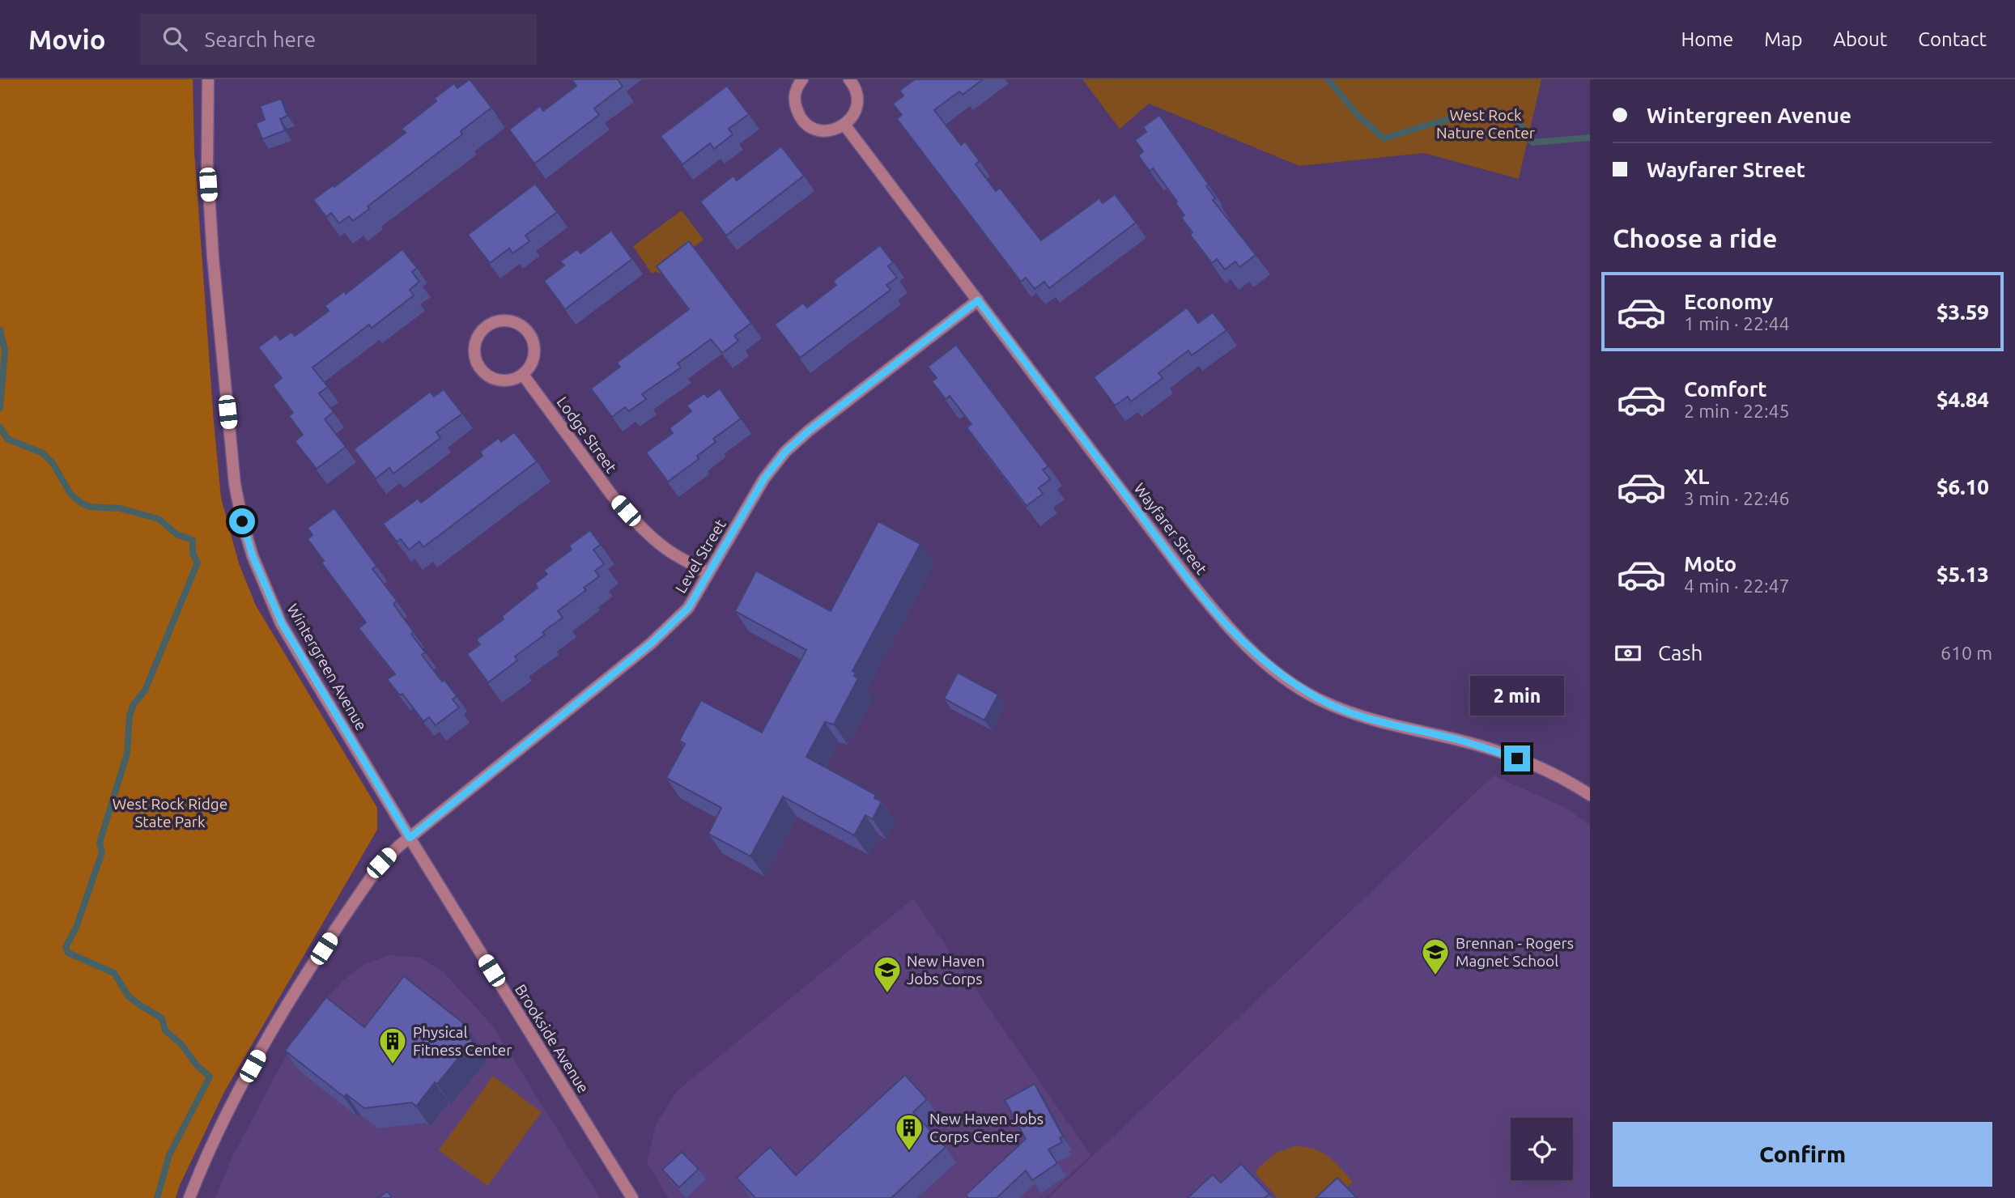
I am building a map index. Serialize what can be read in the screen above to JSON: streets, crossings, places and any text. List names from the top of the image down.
{
  "streets": {
    "street": [
      "Lodge Street",
      "Wayfarer Street",
      "Level Street",
      "Wintergreen Avenue",
      "Brookside Avenue"
    ]
  },
  "crossings": [
    ["Lodge Street", "Level Street"],
    ["Wayfarer Street", "Level Street"],
    ["Level Street", "Wintergreen Avenue"],
    ["Level Street", "Brookside Avenue"],
    ["Wintergreen Avenue", "Brookside Avenue"]
  ],
  "parks": ["West Rock Nature Center", "West Rock Ridge State Park"],
  "places": {
    "school or university": ["Brennan - Rogers Magnet School", "New Haven Jobs Corps"],
    "building": ["Physical Fitness Center", "New Haven Jobs Corps Center"]
  },
  "page": {
    "header": "Movio",
    "search": "Search here",
    "nav": [
      "Home",
      "Map",
      "About",
      "Contact"
    ],
    "banner": ["Wintergreen Avenue", "Wayfarer Street"],
    "heading": "Choose a ride",
    "list": [
      {
        "name": "Economy",
        "note": "1 min · 22:44",
        "value": "$3.59"
      },
      {
        "name": "Comfort",
        "note": "2 min · 22:45",
        "value": "$4.84"
      },
      {
        "name": "XL",
        "note": "3 min · 22:46",
        "value": "$6.10"
      },
      {
        "name": "Moto",
        "note": "4 min · 22:47",
        "value": "$5.13"
      }
    ],
    "pay": ["Cash", "610 m"],
    "bubble": "2 min",
    "buttons": "Confirm"
  }
}
